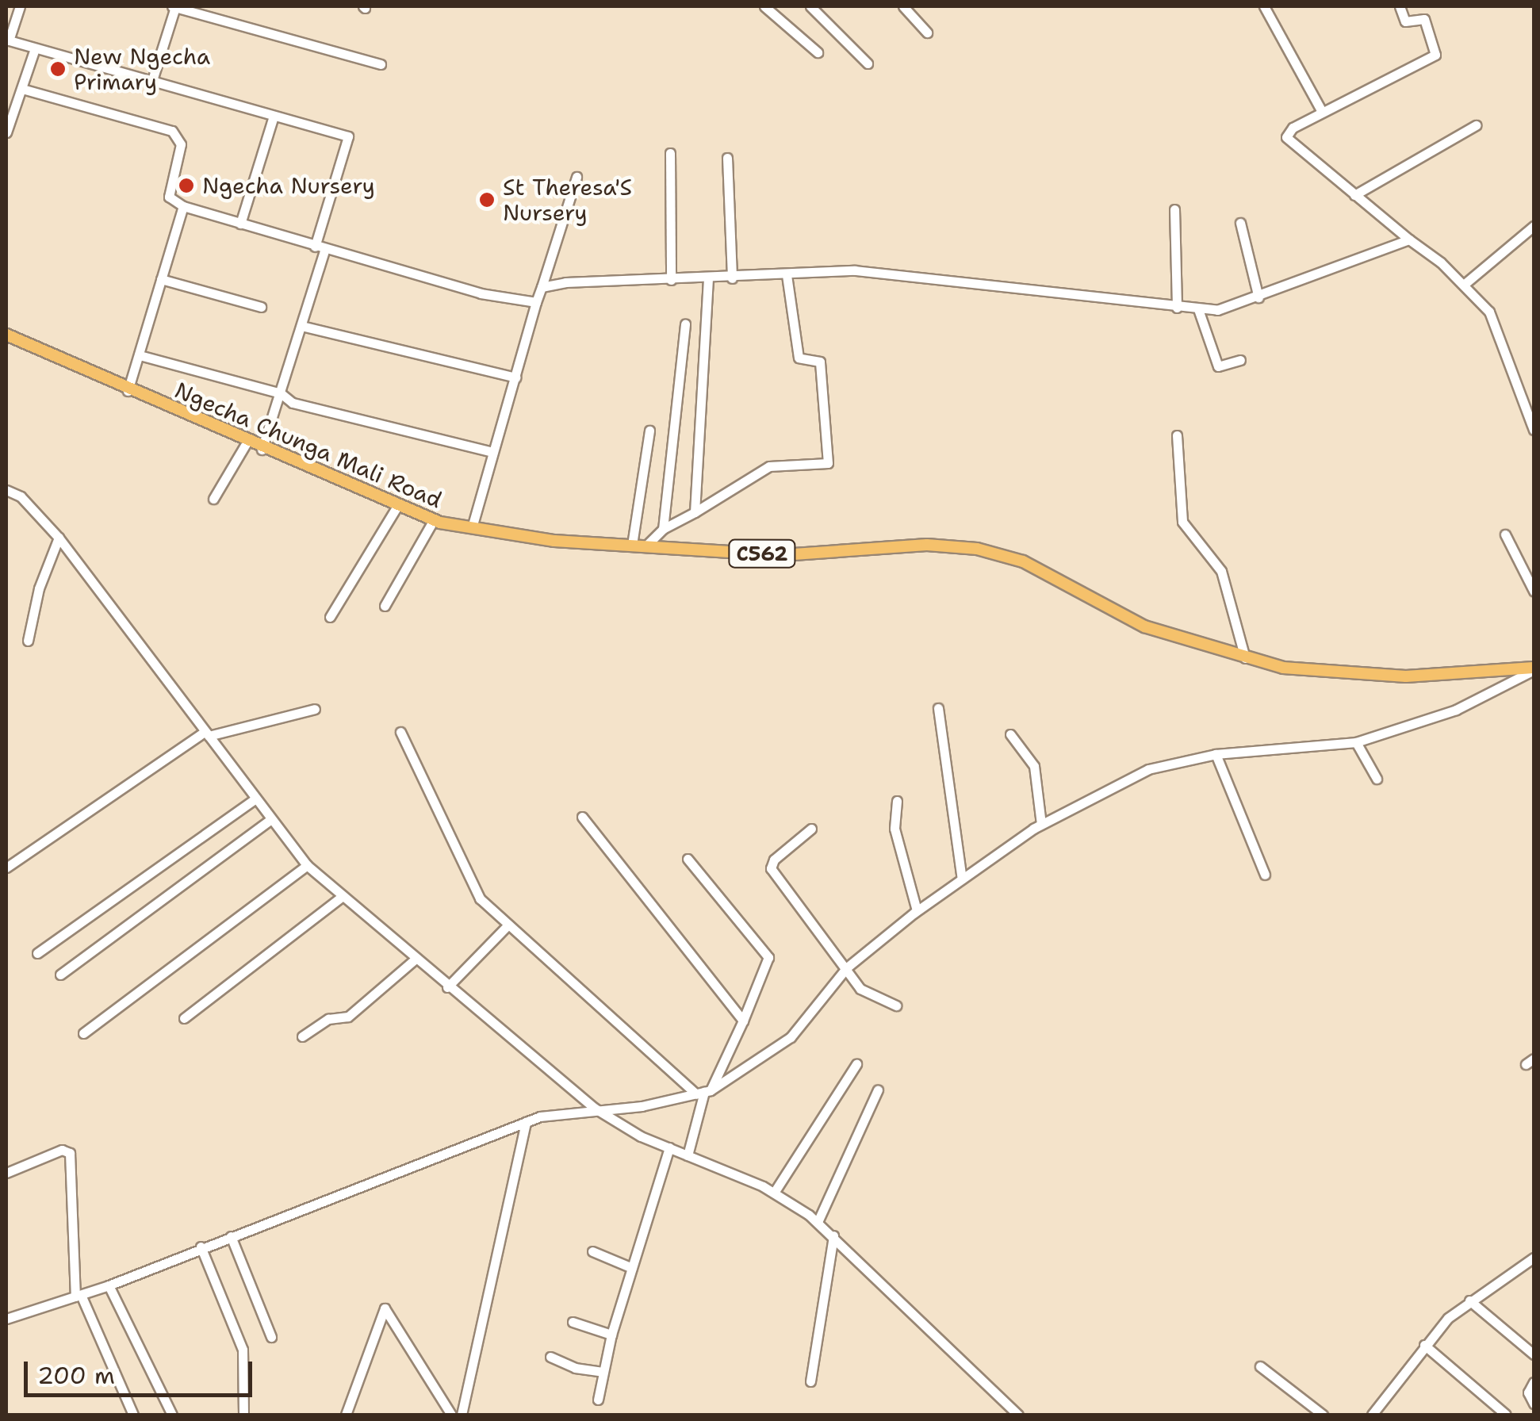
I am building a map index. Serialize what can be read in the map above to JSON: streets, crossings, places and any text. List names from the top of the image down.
{
  "streets": {
    "main road": ["Ngecha Chunga Mali Road", "C562"]
  },
  "places": ["New Ngecha Primary", "Ngecha Nursery", "St Theresa'S Nursery"],
  "scale_bar": "200 m"
}
